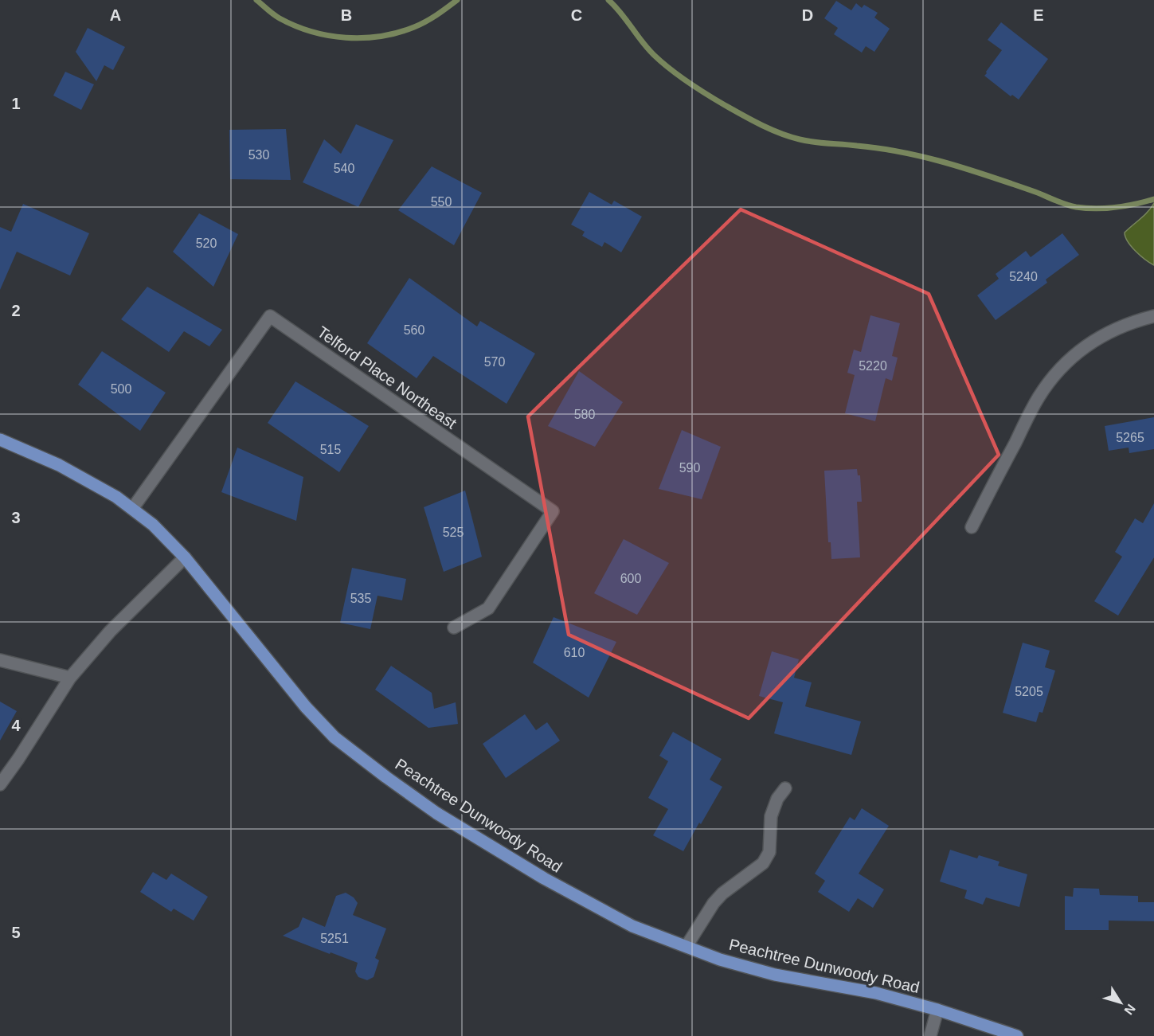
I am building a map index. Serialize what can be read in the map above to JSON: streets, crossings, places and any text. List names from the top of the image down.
{
  "streets": {
    "main road": ["Peachtree Dunwoody Road"],
    "street": ["Telford Place Northeast"]
  },
  "crossings": [
    ["Telford Place Northeast", "Peachtree Dunwoody Road"]
  ],
  "house_numbers": [
    "530",
    "540",
    "550",
    "520",
    "5240",
    "560",
    "570",
    "5220",
    "500",
    "580",
    "5265",
    "515",
    "590",
    "525",
    "600",
    "535",
    "610",
    "5205",
    "5251"
  ],
  "north": "bottom right",
  "grid": {
    "columns": [
      "A",
      "B",
      "C",
      "D",
      "E"
    ],
    "rows": [
      "1",
      "2",
      "3",
      "4",
      "5"
    ]
  }
}
